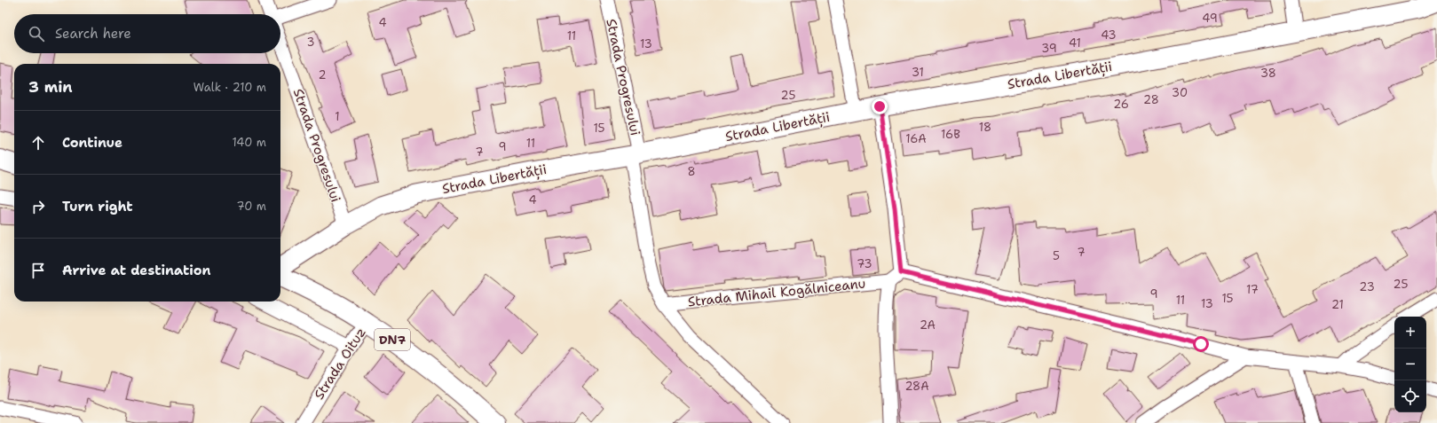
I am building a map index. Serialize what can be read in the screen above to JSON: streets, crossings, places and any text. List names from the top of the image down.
{
  "streets": {
    "main road": ["DN7"],
    "street": [
      "Strada Libertății",
      "Strada Progresului",
      "Strada Mihail Kogălniceanu",
      "Strada Oituz"
    ]
  },
  "crossings": [
    ["Strada Libertății", "Strada Progresului"],
    ["Strada Libertății", "Strada Mihail Kogălniceanu"],
    ["Strada Progresului", "Strada Mihail Kogălniceanu"],
    ["DN7", "Strada Oituz"]
  ],
  "house_numbers": [
    "49",
    "4",
    "43",
    "11",
    "3",
    "41",
    "13",
    "39",
    "31",
    "38",
    "2",
    "30",
    "25",
    "28",
    "26",
    "1",
    "18",
    "15",
    "16B",
    "16A",
    "11",
    "9",
    "7",
    "8",
    "4",
    "7",
    "5",
    "73",
    "25",
    "23",
    "17",
    "9",
    "15",
    "11",
    "13",
    "21",
    "2A",
    "28A"
  ],
  "page": {
    "search": "Search here",
    "heading": ["3 min", "Walk · 210 m"],
    "list": [
      ["Continue", "140 m"],
      ["Turn right", "70 m"],
      "Arrive at destination"
    ],
    "map_buttons": ["+", "−"]
  }
}
